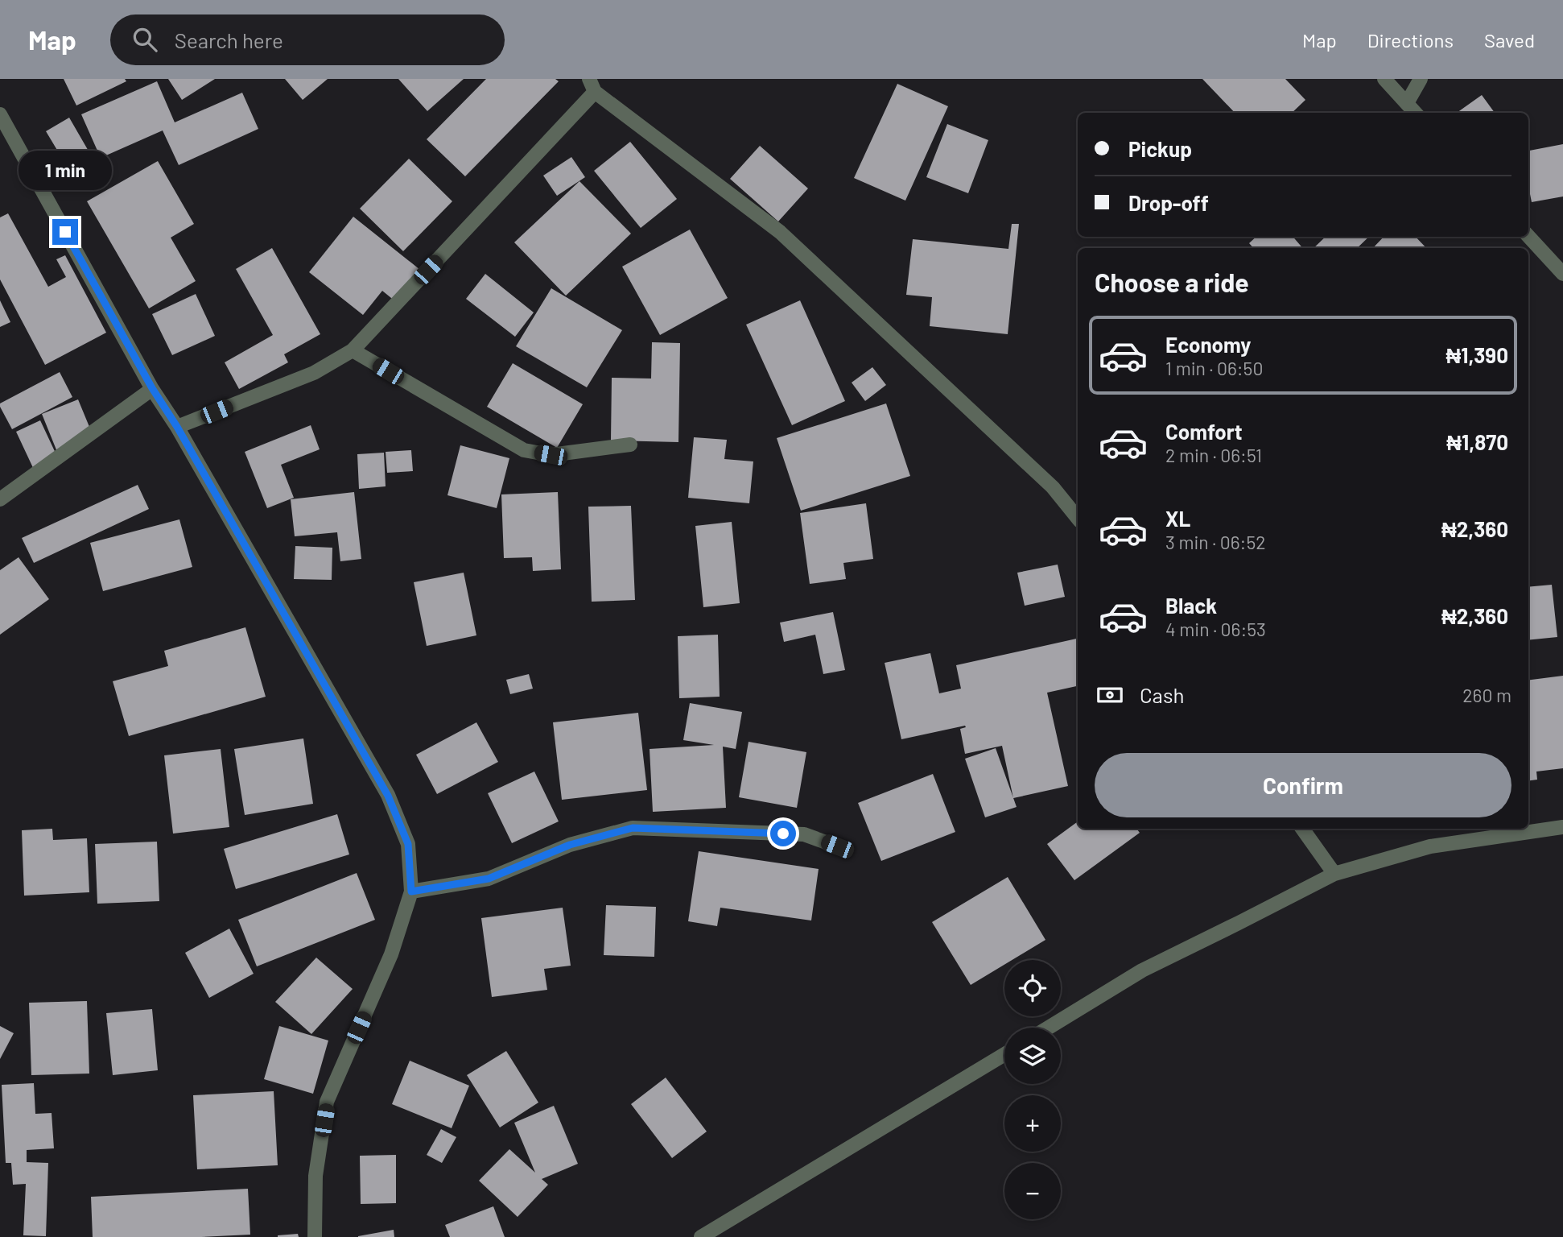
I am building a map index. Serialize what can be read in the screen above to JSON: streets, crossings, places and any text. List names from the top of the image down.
{
  "page": {
    "header": "Map",
    "search": "Search here",
    "nav": ["Map", "Directions", "Saved"],
    "banner": ["Pickup", "Drop-off"],
    "bubble": "1 min",
    "heading": "Choose a ride",
    "list": [
      {
        "name": "Economy",
        "note": "1 min · 06:50",
        "value": "₦1,390"
      },
      {
        "name": "Comfort",
        "note": "2 min · 06:51",
        "value": "₦1,870"
      },
      {
        "name": "XL",
        "note": "3 min · 06:52",
        "value": "₦2,360"
      },
      {
        "name": "Black",
        "note": "4 min · 06:53",
        "value": "₦2,360"
      }
    ],
    "pay": ["Cash", "260 m"],
    "buttons": "Confirm",
    "map_buttons": ["+", "−"]
  }
}
